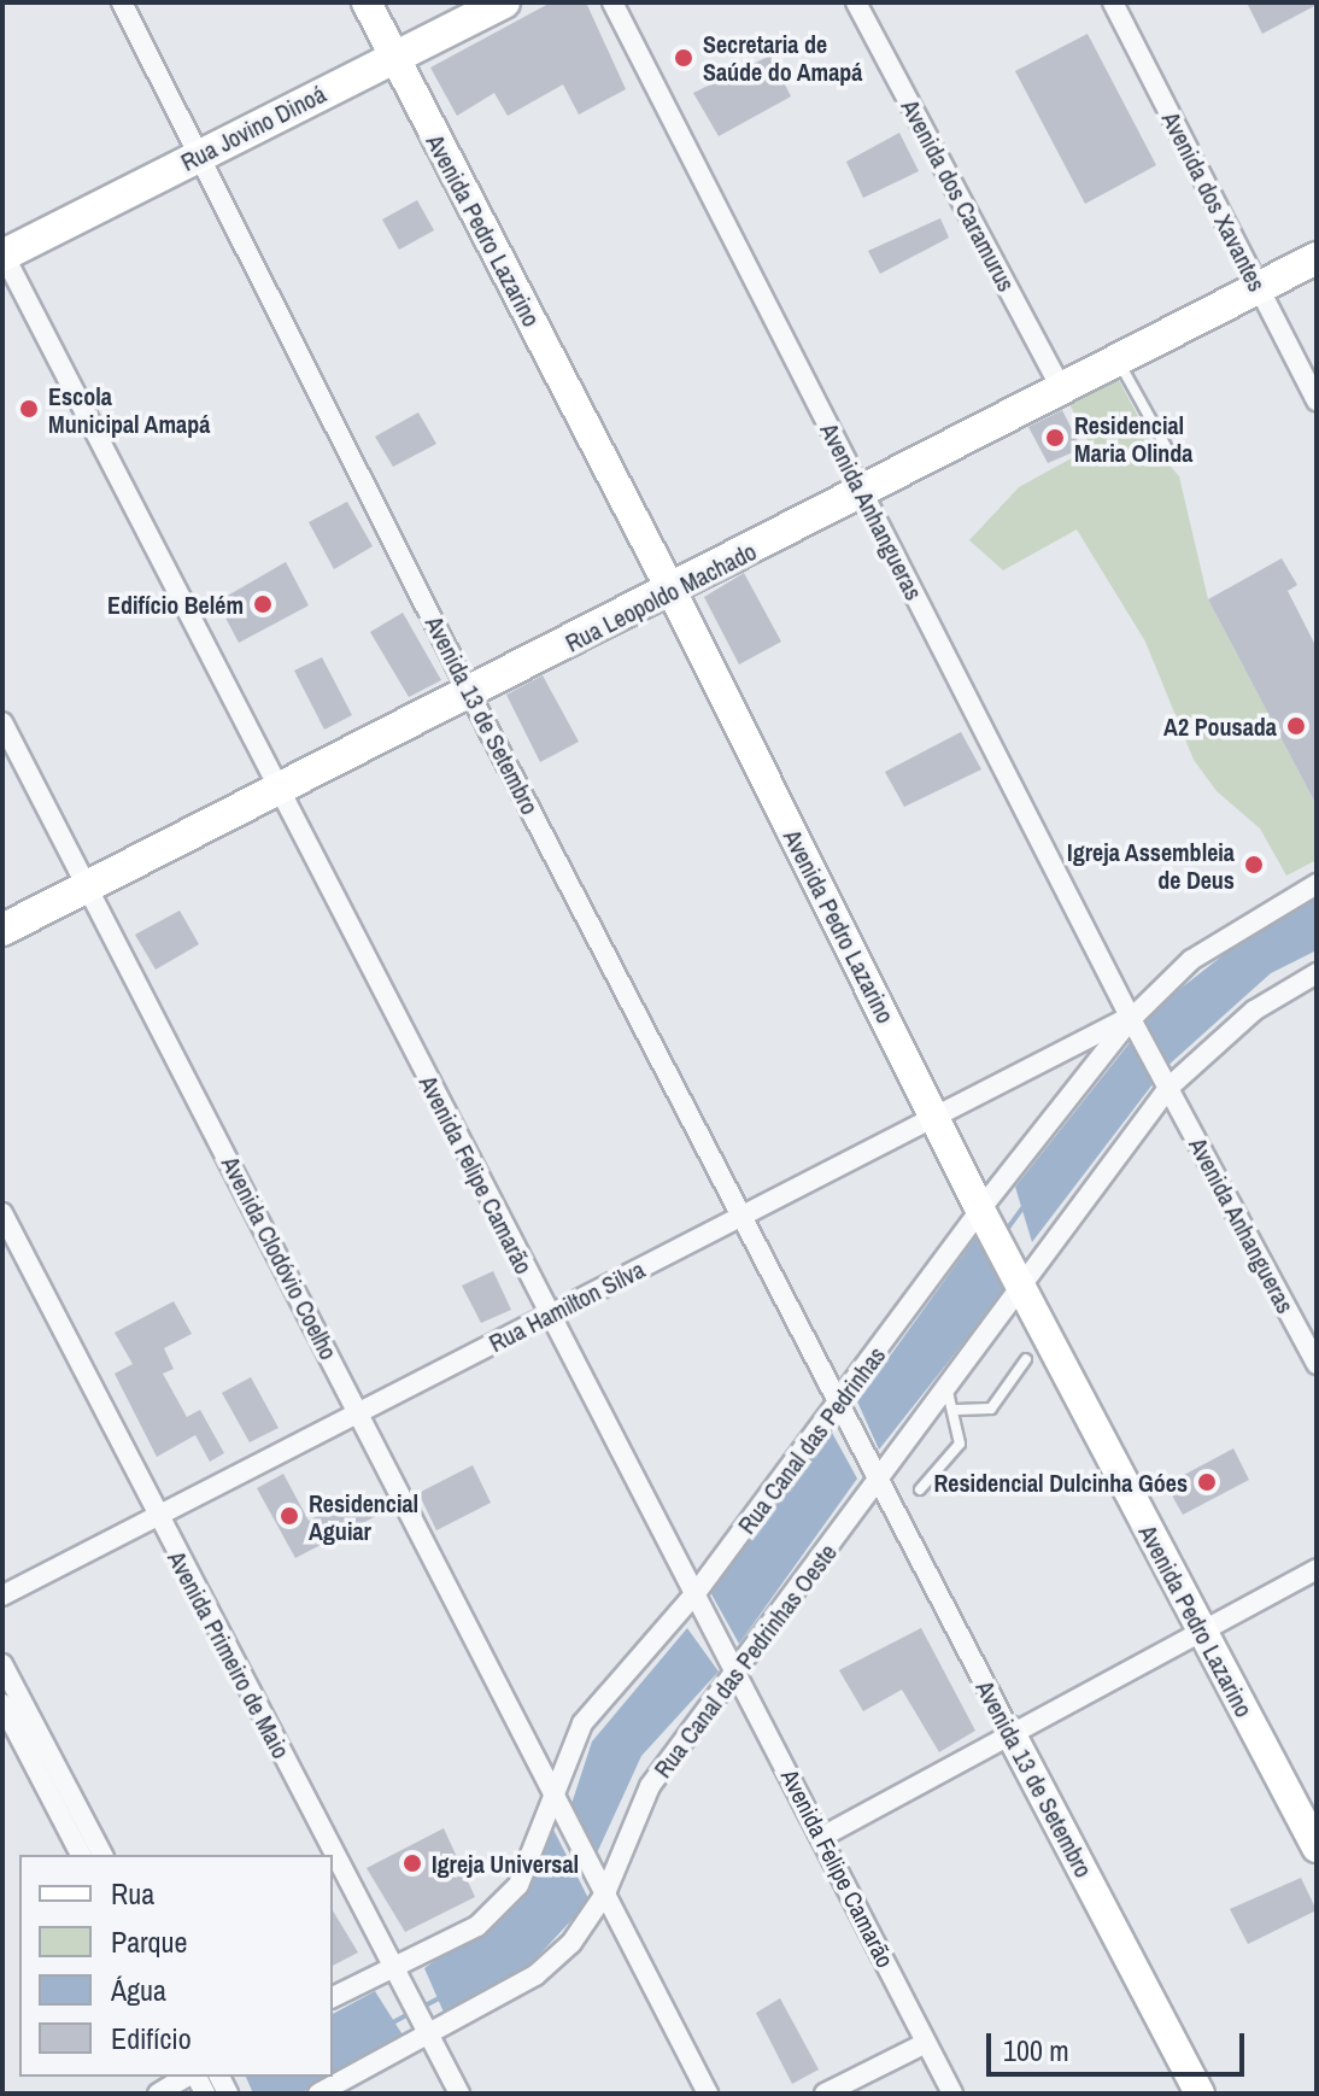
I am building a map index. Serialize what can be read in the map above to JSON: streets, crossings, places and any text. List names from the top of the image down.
{
  "streets": {
    "main road": [
      "Rua Jovino Dinoá",
      "Avenida Pedro Lazarino",
      "Rua Leopoldo Machado",
      "Avenida 13 de Setembro"
    ],
    "street": [
      "Avenida dos Caramurus",
      "Avenida dos Xavantes",
      "Avenida Anhangueras",
      "Avenida Felipe Camarão",
      "Avenida Clodóvio Coelho",
      "Rua Hamilton Silva",
      "Rua Canal das Pedrinhas",
      "Avenida Primeiro de Maio",
      "Rua Canal das Pedrinhas Oeste"
    ]
  },
  "crossings": [
    ["Rua Jovino Dinoá", "Avenida Pedro Lazarino"],
    ["Rua Jovino Dinoá", "Avenida 13 de Setembro"],
    ["Rua Jovino Dinoá", "Avenida Felipe Camarão"],
    ["Avenida dos Caramurus", "Rua Leopoldo Machado"],
    ["Avenida dos Xavantes", "Rua Leopoldo Machado"],
    ["Avenida Pedro Lazarino", "Rua Leopoldo Machado"],
    ["Avenida Pedro Lazarino", "Rua Hamilton Silva"],
    ["Avenida Pedro Lazarino", "Rua Canal das Pedrinhas"],
    ["Avenida Anhangueras", "Rua Leopoldo Machado"],
    ["Avenida Anhangueras", "Rua Hamilton Silva"],
    ["Avenida Anhangueras", "Rua Canal das Pedrinhas"],
    ["Rua Leopoldo Machado", "Avenida 13 de Setembro"],
    ["Rua Leopoldo Machado", "Avenida Felipe Camarão"],
    ["Rua Leopoldo Machado", "Avenida Clodóvio Coelho"],
    ["Avenida 13 de Setembro", "Rua Hamilton Silva"],
    ["Avenida 13 de Setembro", "Rua Canal das Pedrinhas"],
    ["Avenida 13 de Setembro", "Rua Canal das Pedrinhas Oeste"],
    ["Avenida Felipe Camarão", "Rua Hamilton Silva"],
    ["Avenida Felipe Camarão", "Rua Canal das Pedrinhas"],
    ["Avenida Felipe Camarão", "Rua Canal das Pedrinhas Oeste"],
    ["Avenida Clodóvio Coelho", "Rua Hamilton Silva"],
    ["Avenida Clodóvio Coelho", "Rua Canal das Pedrinhas"],
    ["Avenida Clodóvio Coelho", "Rua Canal das Pedrinhas Oeste"],
    ["Rua Hamilton Silva", "Rua Canal das Pedrinhas"],
    ["Rua Hamilton Silva", "Avenida Primeiro de Maio"],
    ["Rua Canal das Pedrinhas", "Avenida Primeiro de Maio"],
    ["Avenida Primeiro de Maio", "Rua Canal das Pedrinhas Oeste"]
  ],
  "places": [
    "Secretaria de Saúde do Amapá",
    "Escola Municipal Amapá",
    "Residencial Maria Olinda",
    "Edifício Belém",
    "A2 Pousada",
    "Igreja Assembleia de Deus",
    "Residencial Dulcinha Góes",
    "Residencial Aguiar",
    "Igreja Universal"
  ],
  "legend": [
    "Rua",
    "Parque",
    "Água",
    "Edifício"
  ],
  "scale_bar": "100 m"
}
